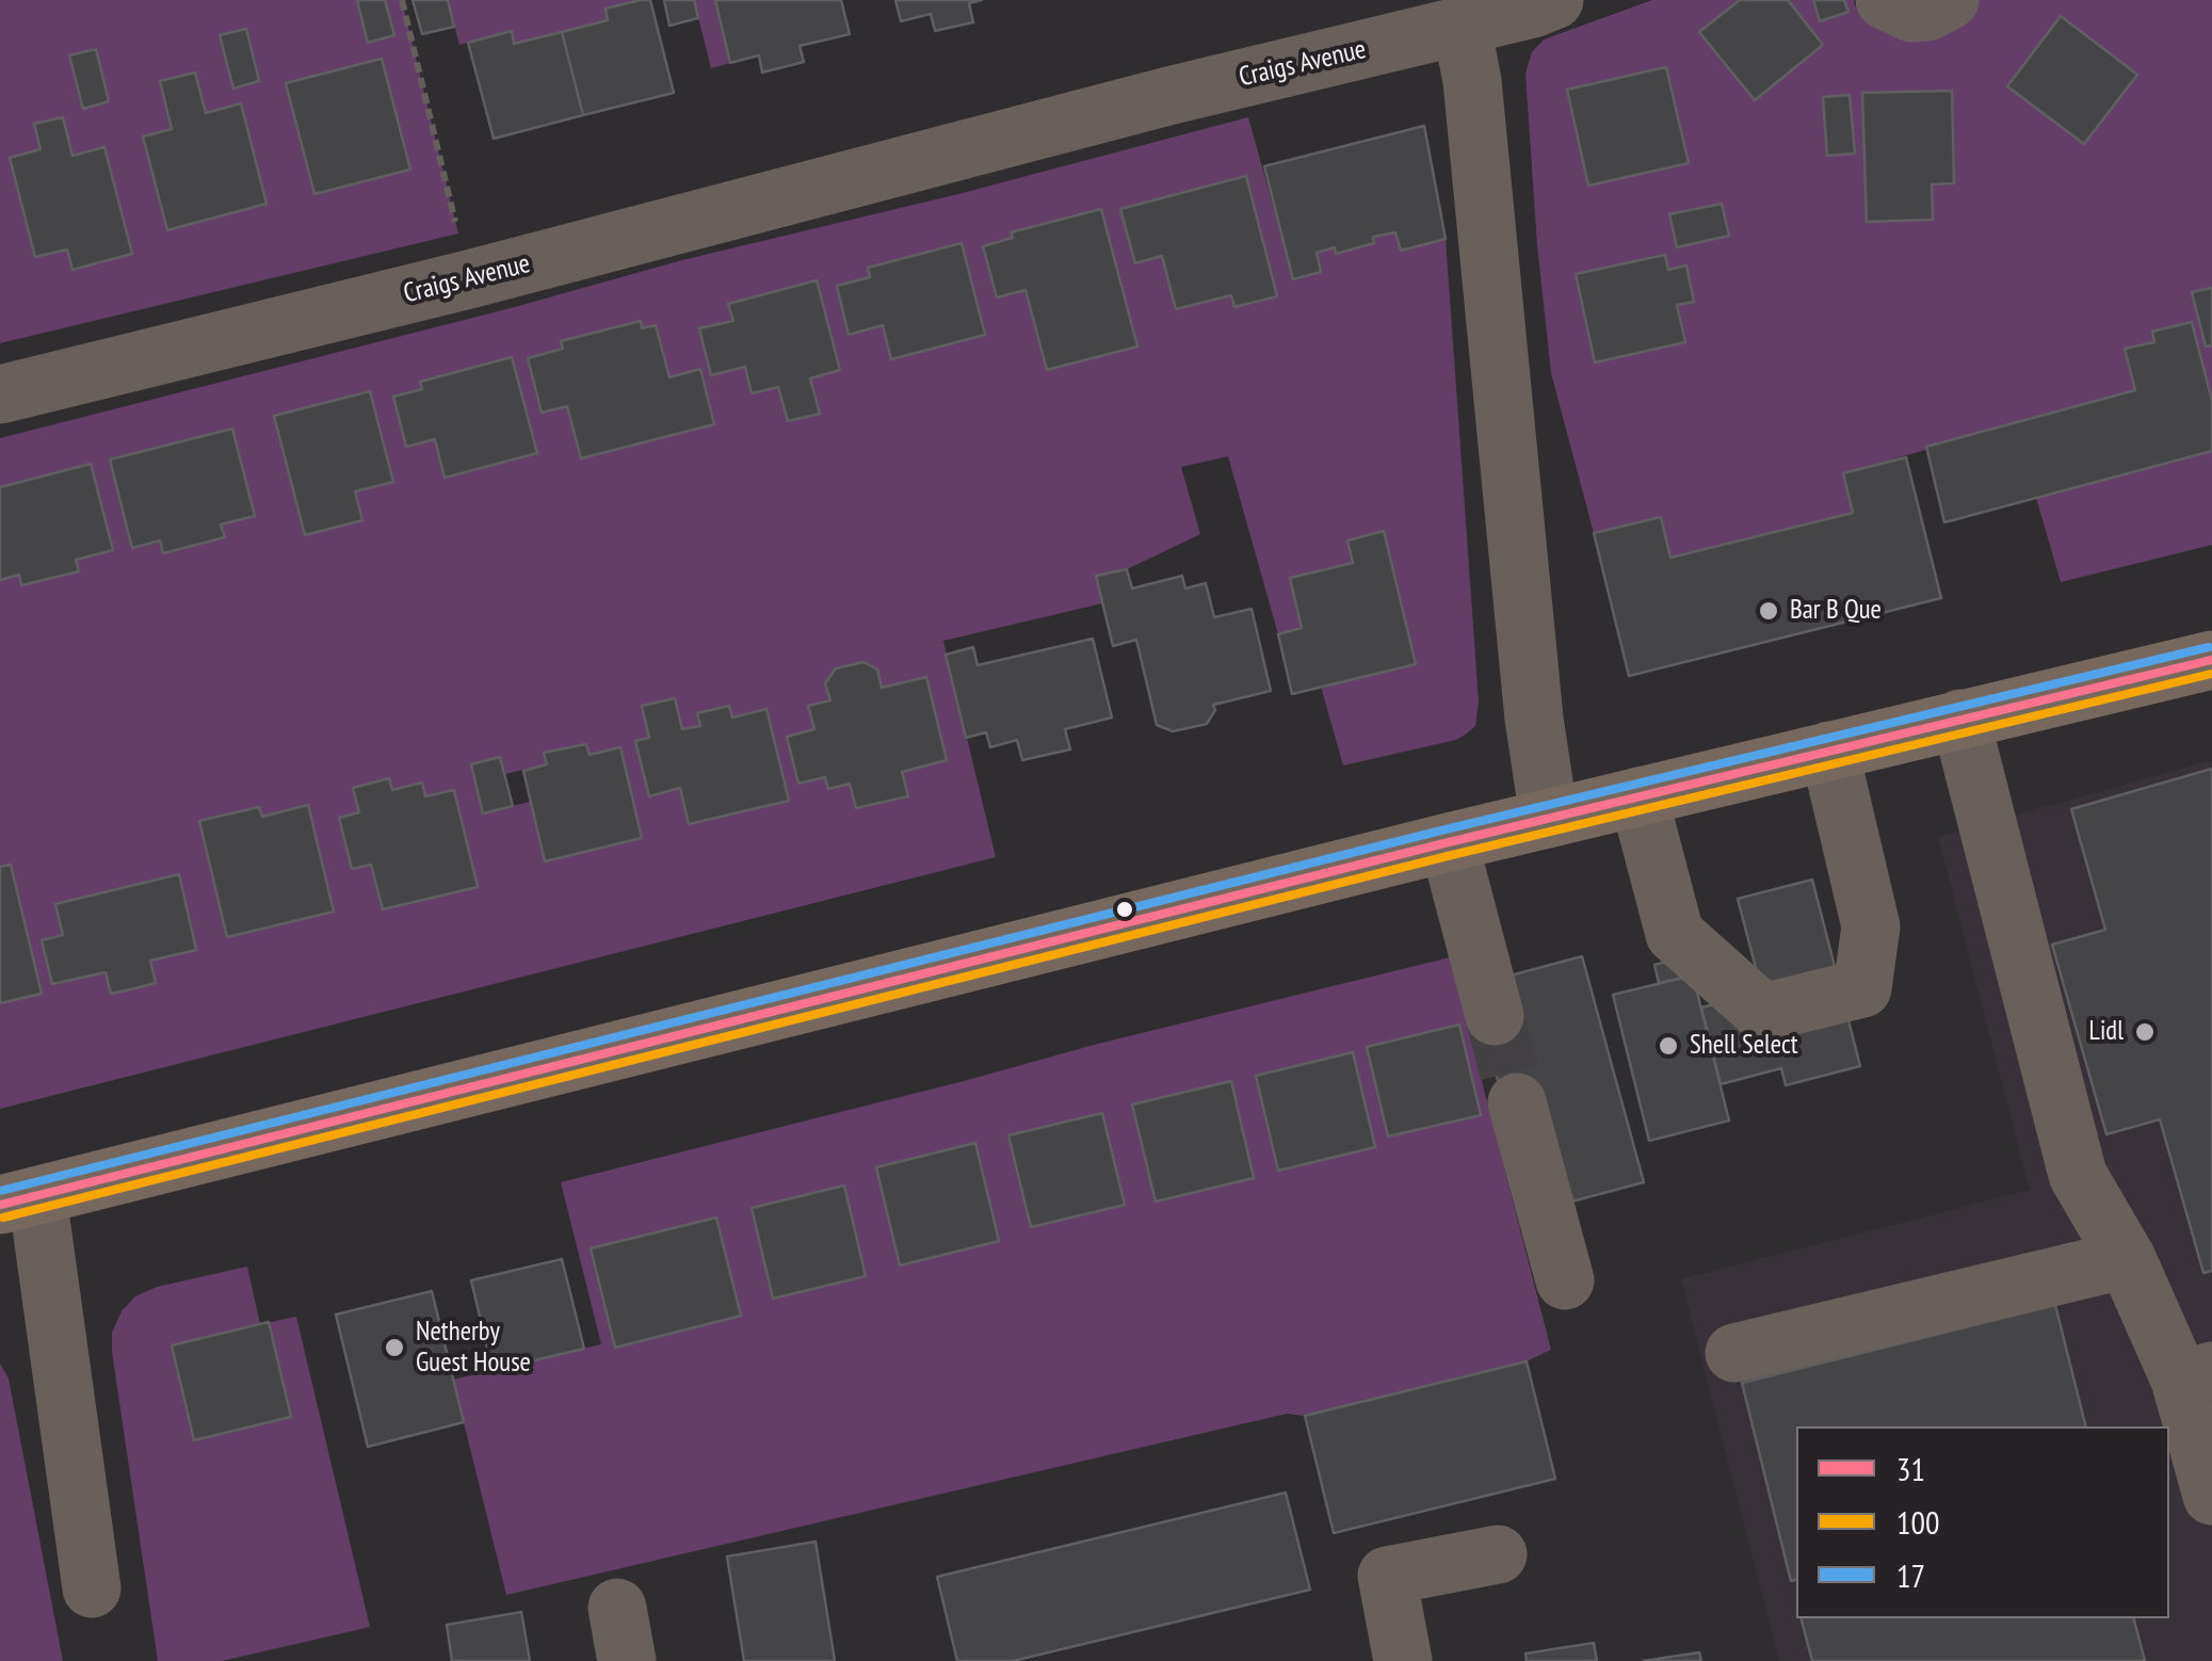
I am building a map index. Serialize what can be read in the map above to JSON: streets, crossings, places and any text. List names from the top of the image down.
{
  "streets": {
    "street": ["Craigs Avenue"]
  },
  "places": [
    "Bar B Que",
    "Lidl",
    "Shell Select",
    "Netherby Guest House"
  ],
  "lines": ["transit line 17", "transit line 31", "transit line 100"],
  "legend": ["31", "100", "17"]
}
